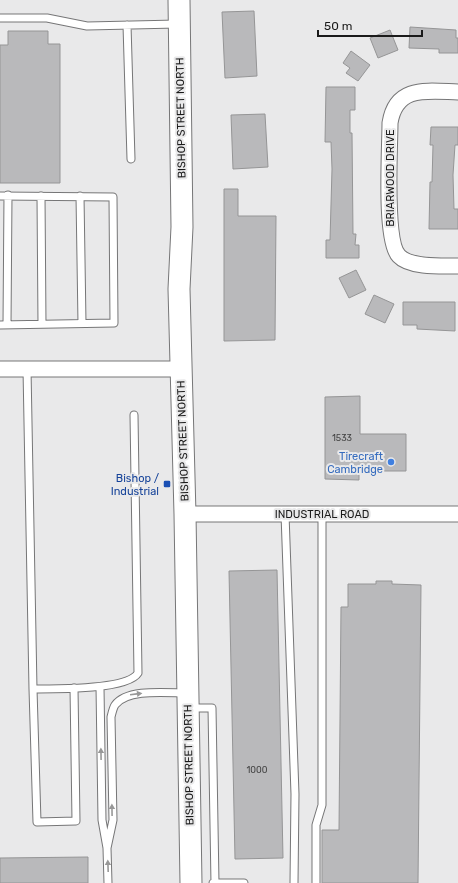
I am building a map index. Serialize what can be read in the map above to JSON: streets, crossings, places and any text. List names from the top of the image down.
{
  "streets": {
    "main road": ["BISHOP STREET NORTH"],
    "street": ["BRIARWOOD DRIVE", "INDUSTRIAL ROAD"]
  },
  "crossings": [
    ["BISHOP STREET NORTH", "INDUSTRIAL ROAD"]
  ],
  "places": {
    "other": ["Tirecraft Cambridge"],
    "transit": ["Bishop / Industrial"]
  },
  "house_numbers": ["1533", "1000"],
  "scale_bar": "50 m"
}
